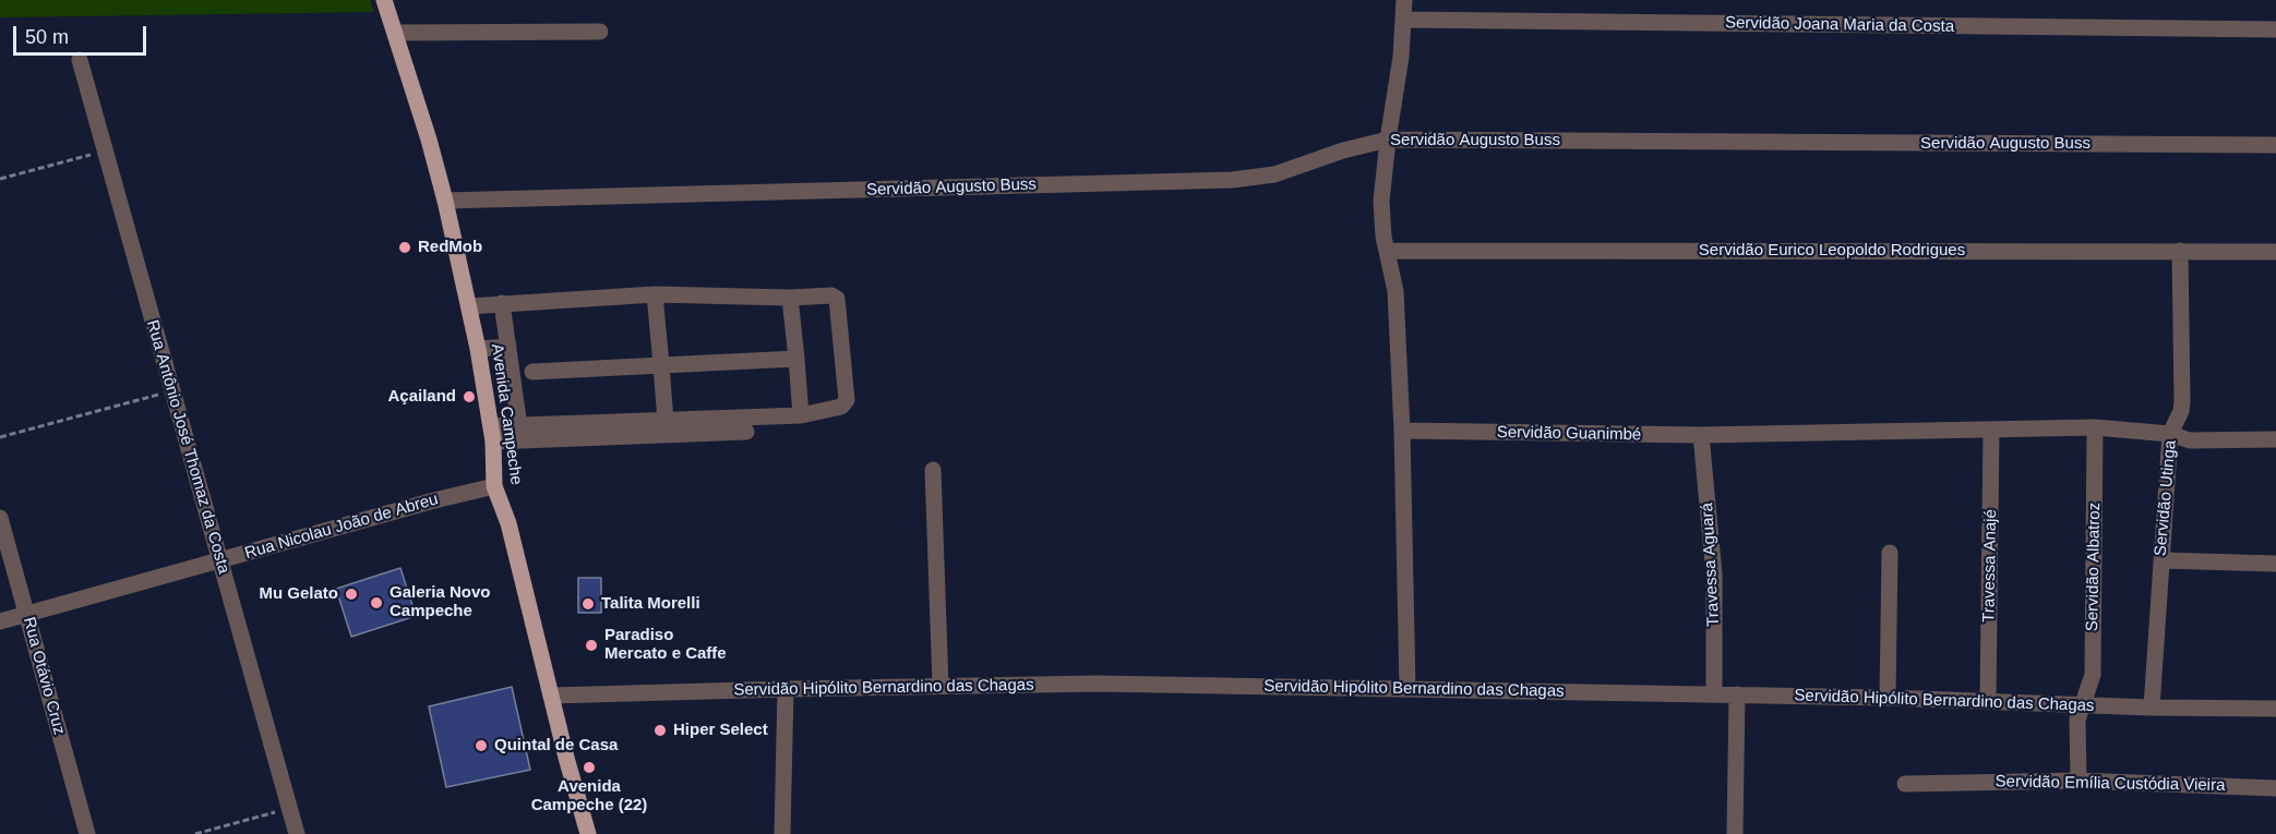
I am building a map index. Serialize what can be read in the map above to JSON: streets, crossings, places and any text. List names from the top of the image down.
{
  "streets": {
    "main road": ["Avenida Campeche"],
    "street": [
      "Servidão Joana Maria da Costa",
      "Servidão Augusto Buss",
      "Servidão Eurico Leopoldo Rodrigues",
      "Servidão Guanimbé",
      "Rua Antônio José Thomaz da Costa",
      "Servidão Utinga",
      "Rua Nicolau João de Abreu",
      "Travessa Aguará",
      "Travessa Anajé",
      "Servidão Albatroz",
      "Rua Otávio Cruz",
      "Servidão Hipólito Bernardino das Chagas",
      "Servidão Emília Custódia Vieira"
    ]
  },
  "crossings": [
    ["Servidão Augusto Buss", "Avenida Campeche"],
    ["Servidão Eurico Leopoldo Rodrigues", "Servidão Utinga"],
    ["Avenida Campeche", "Rua Nicolau João de Abreu"],
    ["Avenida Campeche", "Servidão Hipólito Bernardino das Chagas"],
    ["Servidão Guanimbé", "Servidão Utinga"],
    ["Servidão Guanimbé", "Travessa Aguará"],
    ["Servidão Guanimbé", "Travessa Anajé"],
    ["Servidão Guanimbé", "Servidão Albatroz"],
    ["Rua Antônio José Thomaz da Costa", "Rua Nicolau João de Abreu"],
    ["Servidão Utinga", "Servidão Hipólito Bernardino das Chagas"],
    ["Rua Nicolau João de Abreu", "Rua Otávio Cruz"],
    ["Travessa Aguará", "Servidão Hipólito Bernardino das Chagas"],
    ["Travessa Anajé", "Servidão Hipólito Bernardino das Chagas"],
    ["Servidão Albatroz", "Servidão Hipólito Bernardino das Chagas"],
    ["Servidão Albatroz", "Servidão Emília Custódia Vieira"]
  ],
  "places": [
    "RedMob",
    "Açailand",
    "Mu Gelato",
    "Galeria Novo Campeche",
    "Talita Morelli",
    "Paradiso Mercato e Caffe",
    "Hiper Select",
    "Quintal de Casa",
    "Avenida Campeche (22)"
  ],
  "scale_bar": "50 m"
}
